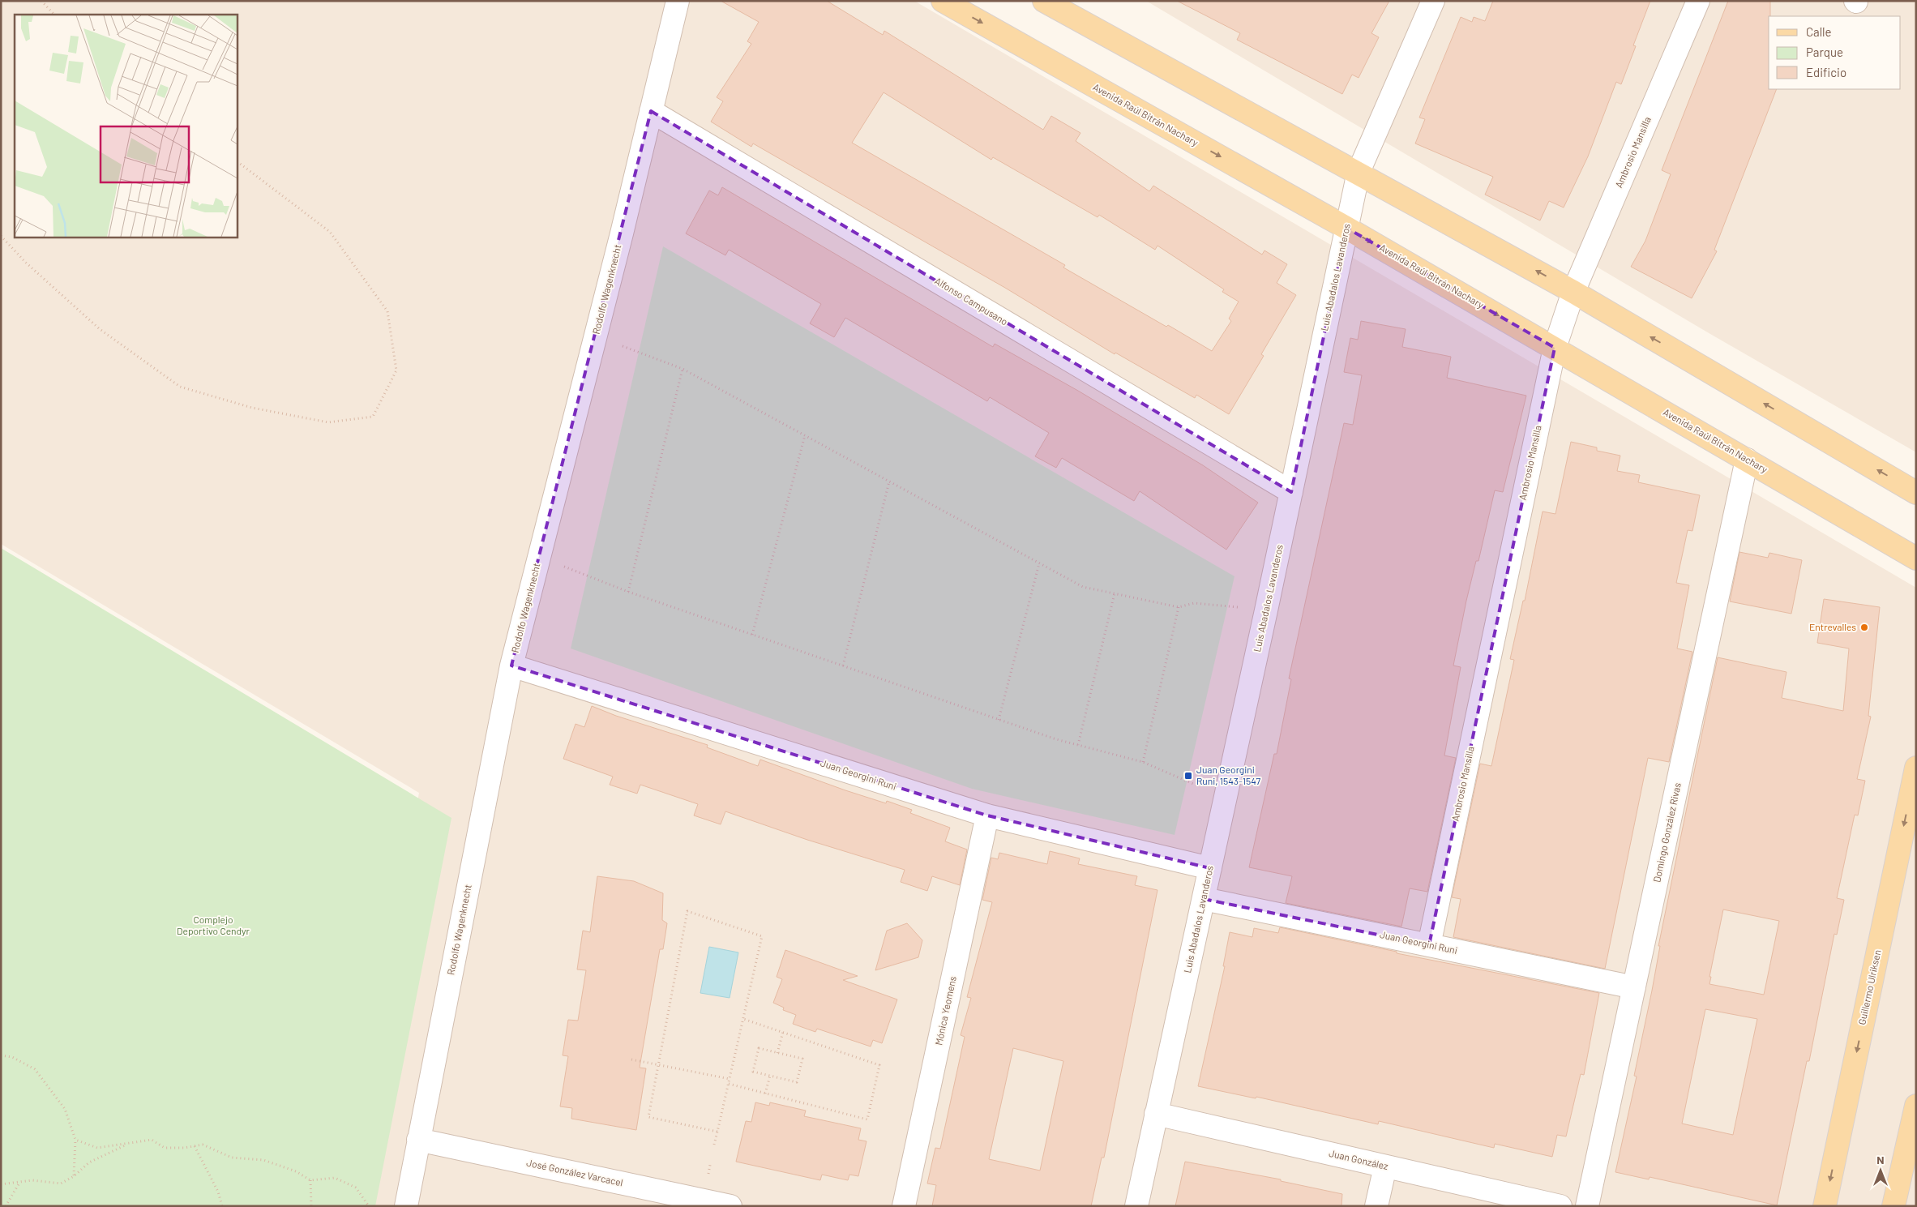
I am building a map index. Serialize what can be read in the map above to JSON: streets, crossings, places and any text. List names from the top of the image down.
{
  "streets": {
    "main road": ["Avenida Raúl Bitrán Nachary", "Guillermo Ulriksen"],
    "street": [
      "Ambrosio Mansilla",
      "Luis Abadalos Lavanderos",
      "Rodolfo Wagenknecht",
      "Alfonso Campusano",
      "Juan Georgini Runi",
      "Domingo González Rivas",
      "Mónica Yeomens",
      "Juan González",
      "José González Varcacel"
    ]
  },
  "crossings": [
    ["Avenida Raúl Bitrán Nachary", "Ambrosio Mansilla"],
    ["Avenida Raúl Bitrán Nachary", "Luis Abadalos Lavanderos"],
    ["Avenida Raúl Bitrán Nachary", "Domingo González Rivas"],
    ["Ambrosio Mansilla", "Juan Georgini Runi"],
    ["Luis Abadalos Lavanderos", "Alfonso Campusano"],
    ["Luis Abadalos Lavanderos", "Juan Georgini Runi"],
    ["Luis Abadalos Lavanderos", "Juan González"],
    ["Rodolfo Wagenknecht", "Alfonso Campusano"],
    ["Rodolfo Wagenknecht", "Juan Georgini Runi"],
    ["Rodolfo Wagenknecht", "José González Varcacel"],
    ["Juan Georgini Runi", "Domingo González Rivas"],
    ["Juan Georgini Runi", "Mónica Yeomens"]
  ],
  "one_way": ["Guillermo Ulriksen"],
  "parks": ["Complejo Deportivo Cendyr"],
  "places": {
    "other": ["Entrevalles"],
    "transit": ["Juan Georgini Runi, 1543-1547"]
  },
  "legend": ["Calle", "Parque", "Edificio"],
  "north": "top"
}
